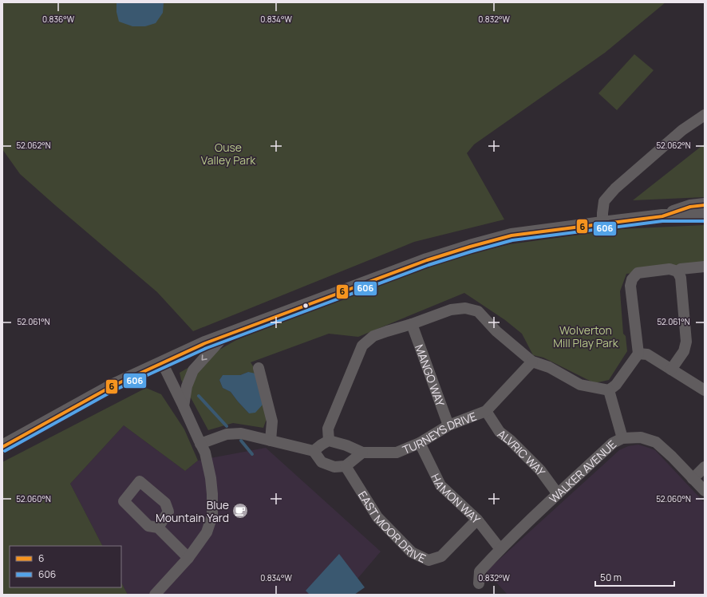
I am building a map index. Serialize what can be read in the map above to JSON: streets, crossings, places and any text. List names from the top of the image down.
{
  "streets": {
    "street": [
      "MANGO WAY",
      "TURNEYS DRIVE",
      "ALVRIC WAY",
      "WALKER AVENUE",
      "HAMON WAY",
      "EAST MOOR DRIVE"
    ]
  },
  "crossings": [
    ["MANGO WAY", "TURNEYS DRIVE"],
    ["TURNEYS DRIVE", "ALVRIC WAY"],
    ["TURNEYS DRIVE", "HAMON WAY"],
    ["ALVRIC WAY", "WALKER AVENUE"],
    ["WALKER AVENUE", "HAMON WAY"],
    ["HAMON WAY", "EAST MOOR DRIVE"]
  ],
  "parks": ["Ouse Valley Park", "Wolverton Mill Play Park"],
  "places": {
    "cafe": ["Blue Mountain Yard"]
  },
  "lines": ["transit line 6", "transit line 606"],
  "legend": ["6", "606"],
  "scale_bar": "50 m",
  "coordinates": [
    "0.836°W",
    "0.834°W",
    "0.832°W",
    "52.062°N",
    "52.061°N",
    "52.060°N"
  ]
}
